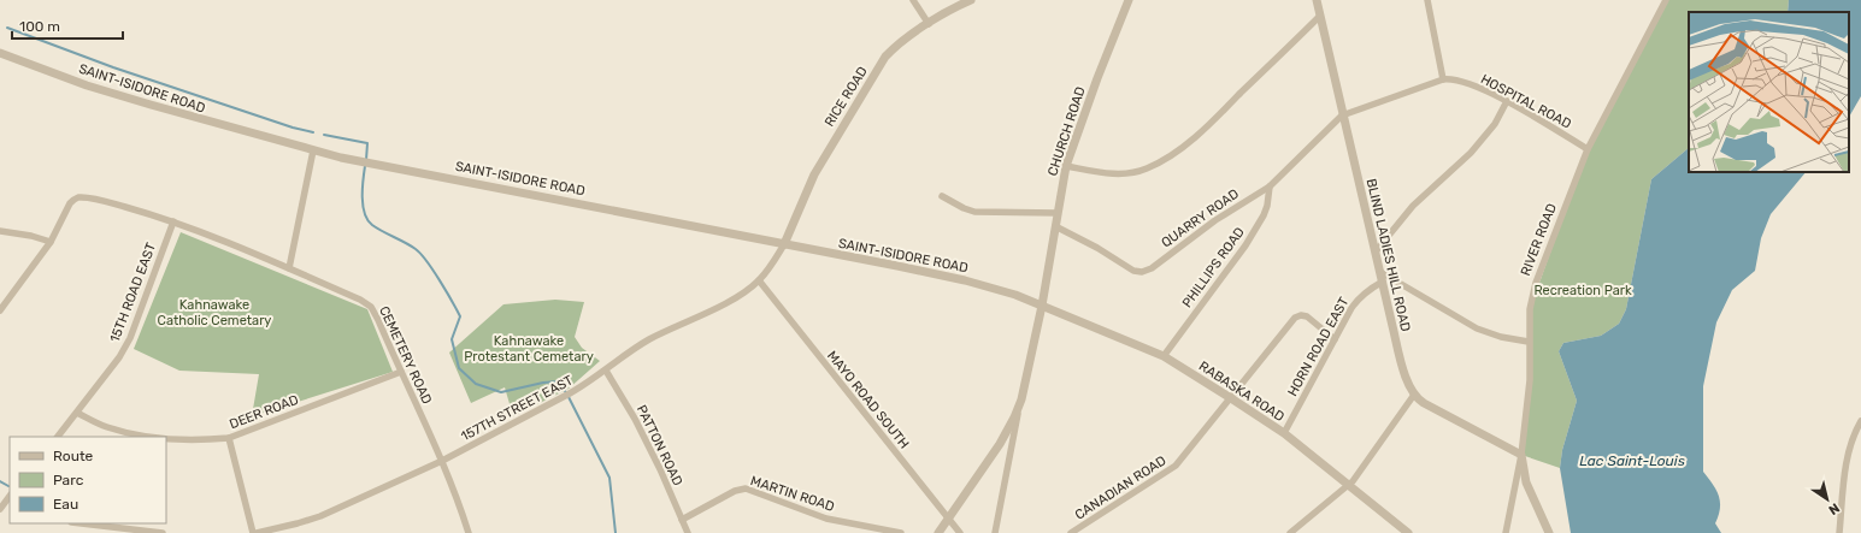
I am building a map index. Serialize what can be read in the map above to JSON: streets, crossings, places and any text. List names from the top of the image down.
{
  "streets": {
    "street": [
      "SAINT-ISIDORE ROAD",
      "RICE ROAD",
      "HOSPITAL ROAD",
      "CHURCH ROAD",
      "QUARRY ROAD",
      "RIVER ROAD",
      "BLIND LADIES HILL ROAD",
      "PHILLIPS ROAD",
      "15TH ROAD EAST",
      "HORN ROAD EAST",
      "CEMETERY ROAD",
      "RABASKA ROAD",
      "MAYO ROAD SOUTH",
      "157TH STREET EAST",
      "DEER ROAD",
      "PATTON ROAD",
      "CANADIAN ROAD",
      "MARTIN ROAD"
    ]
  },
  "crossings": [
    ["SAINT-ISIDORE ROAD", "RICE ROAD"],
    ["SAINT-ISIDORE ROAD", "CHURCH ROAD"],
    ["SAINT-ISIDORE ROAD", "RABASKA ROAD"],
    ["SAINT-ISIDORE ROAD", "157TH STREET EAST"],
    ["RICE ROAD", "157TH STREET EAST"],
    ["HOSPITAL ROAD", "QUARRY ROAD"],
    ["HOSPITAL ROAD", "RIVER ROAD"],
    ["HOSPITAL ROAD", "BLIND LADIES HILL ROAD"],
    ["CHURCH ROAD", "QUARRY ROAD"],
    ["CHURCH ROAD", "RABASKA ROAD"],
    ["CHURCH ROAD", "MAYO ROAD SOUTH"],
    ["QUARRY ROAD", "BLIND LADIES HILL ROAD"],
    ["QUARRY ROAD", "PHILLIPS ROAD"],
    ["BLIND LADIES HILL ROAD", "HORN ROAD EAST"],
    ["PHILLIPS ROAD", "RABASKA ROAD"],
    ["15TH ROAD EAST", "CEMETERY ROAD"],
    ["15TH ROAD EAST", "DEER ROAD"],
    ["HORN ROAD EAST", "RABASKA ROAD"],
    ["HORN ROAD EAST", "CANADIAN ROAD"],
    ["CEMETERY ROAD", "157TH STREET EAST"],
    ["CEMETERY ROAD", "DEER ROAD"],
    ["RABASKA ROAD", "CANADIAN ROAD"],
    ["MAYO ROAD SOUTH", "157TH STREET EAST"],
    ["157TH STREET EAST", "PATTON ROAD"],
    ["PATTON ROAD", "MARTIN ROAD"]
  ],
  "water": ["Lac Saint-Louis"],
  "parks": ["Recreation Park", "Kahnawake Catholic Cemetary", "Kahnawake Protestant Cemetary"],
  "legend": ["Route", "Parc", "Eau"],
  "scale_bar": "100 m",
  "north": "bottom right"
}
